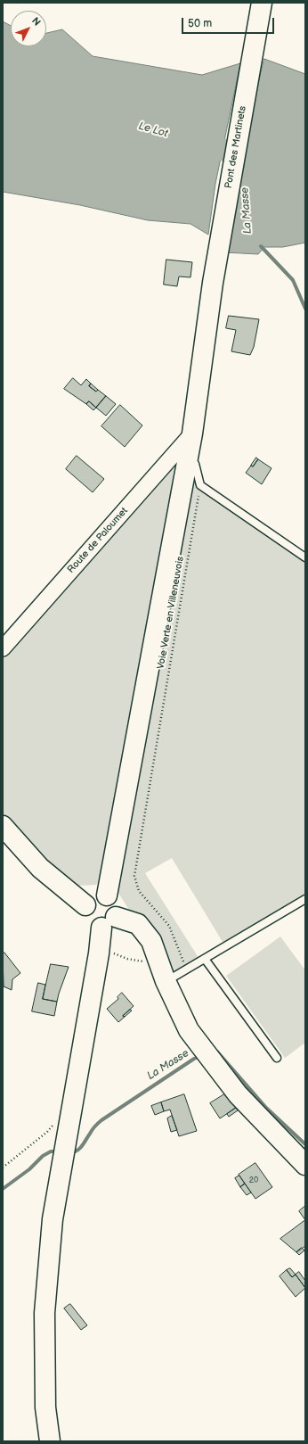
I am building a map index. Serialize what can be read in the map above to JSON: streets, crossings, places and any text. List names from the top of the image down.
{
  "streets": {
    "street": ["Pont des Martinets", "Route de Paloumet"],
    "path": ["Voie Verte en Villeneuvois"]
  },
  "crossings": [
    ["Pont des Martinets", "Route de Paloumet"]
  ],
  "water": ["Le Lot", "La Masse"],
  "house_numbers": ["20"],
  "scale_bar": "50 m",
  "north": "top right"
}
